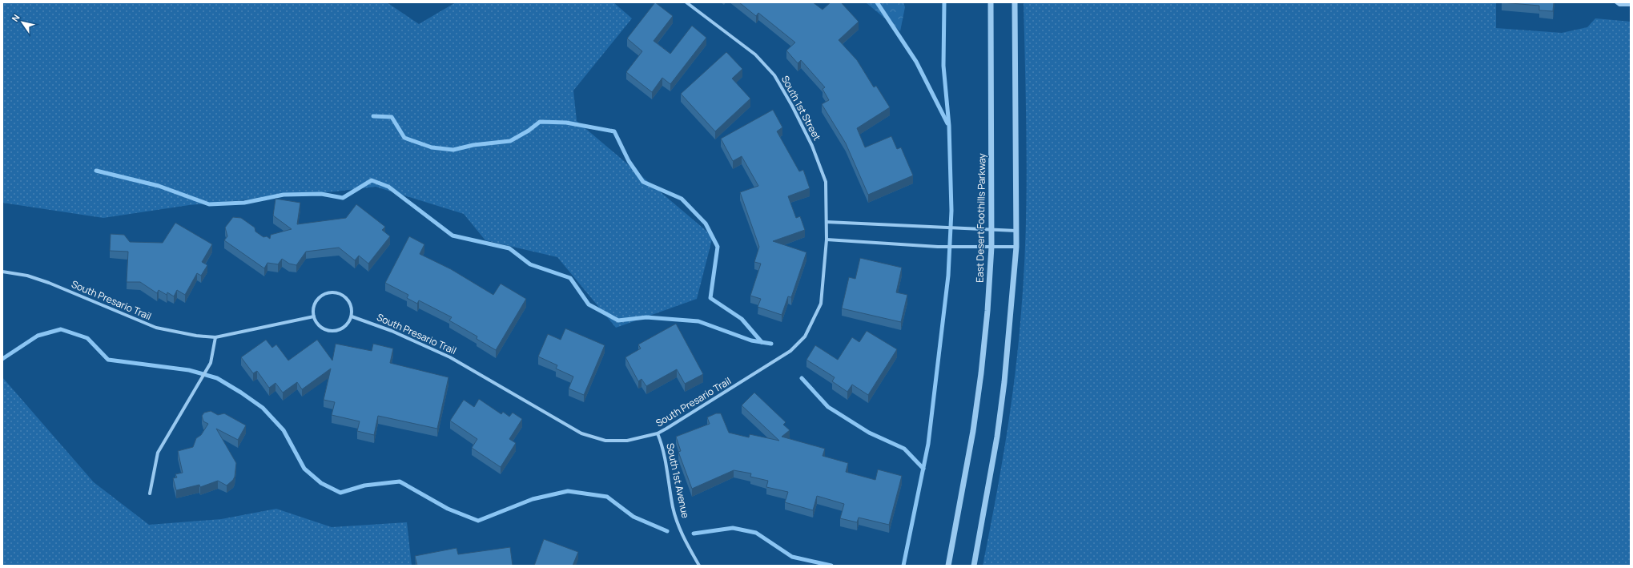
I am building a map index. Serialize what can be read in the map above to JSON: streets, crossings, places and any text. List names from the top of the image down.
{
  "streets": {
    "street": [
      "South 1st Street",
      "East Desert Foothills Parkway",
      "South Presario Trail",
      "South 1st Avenue"
    ]
  },
  "crossings": [
    ["South 1st Street", "South Presario Trail"],
    ["South Presario Trail", "South 1st Avenue"]
  ],
  "north": "top left"
}
